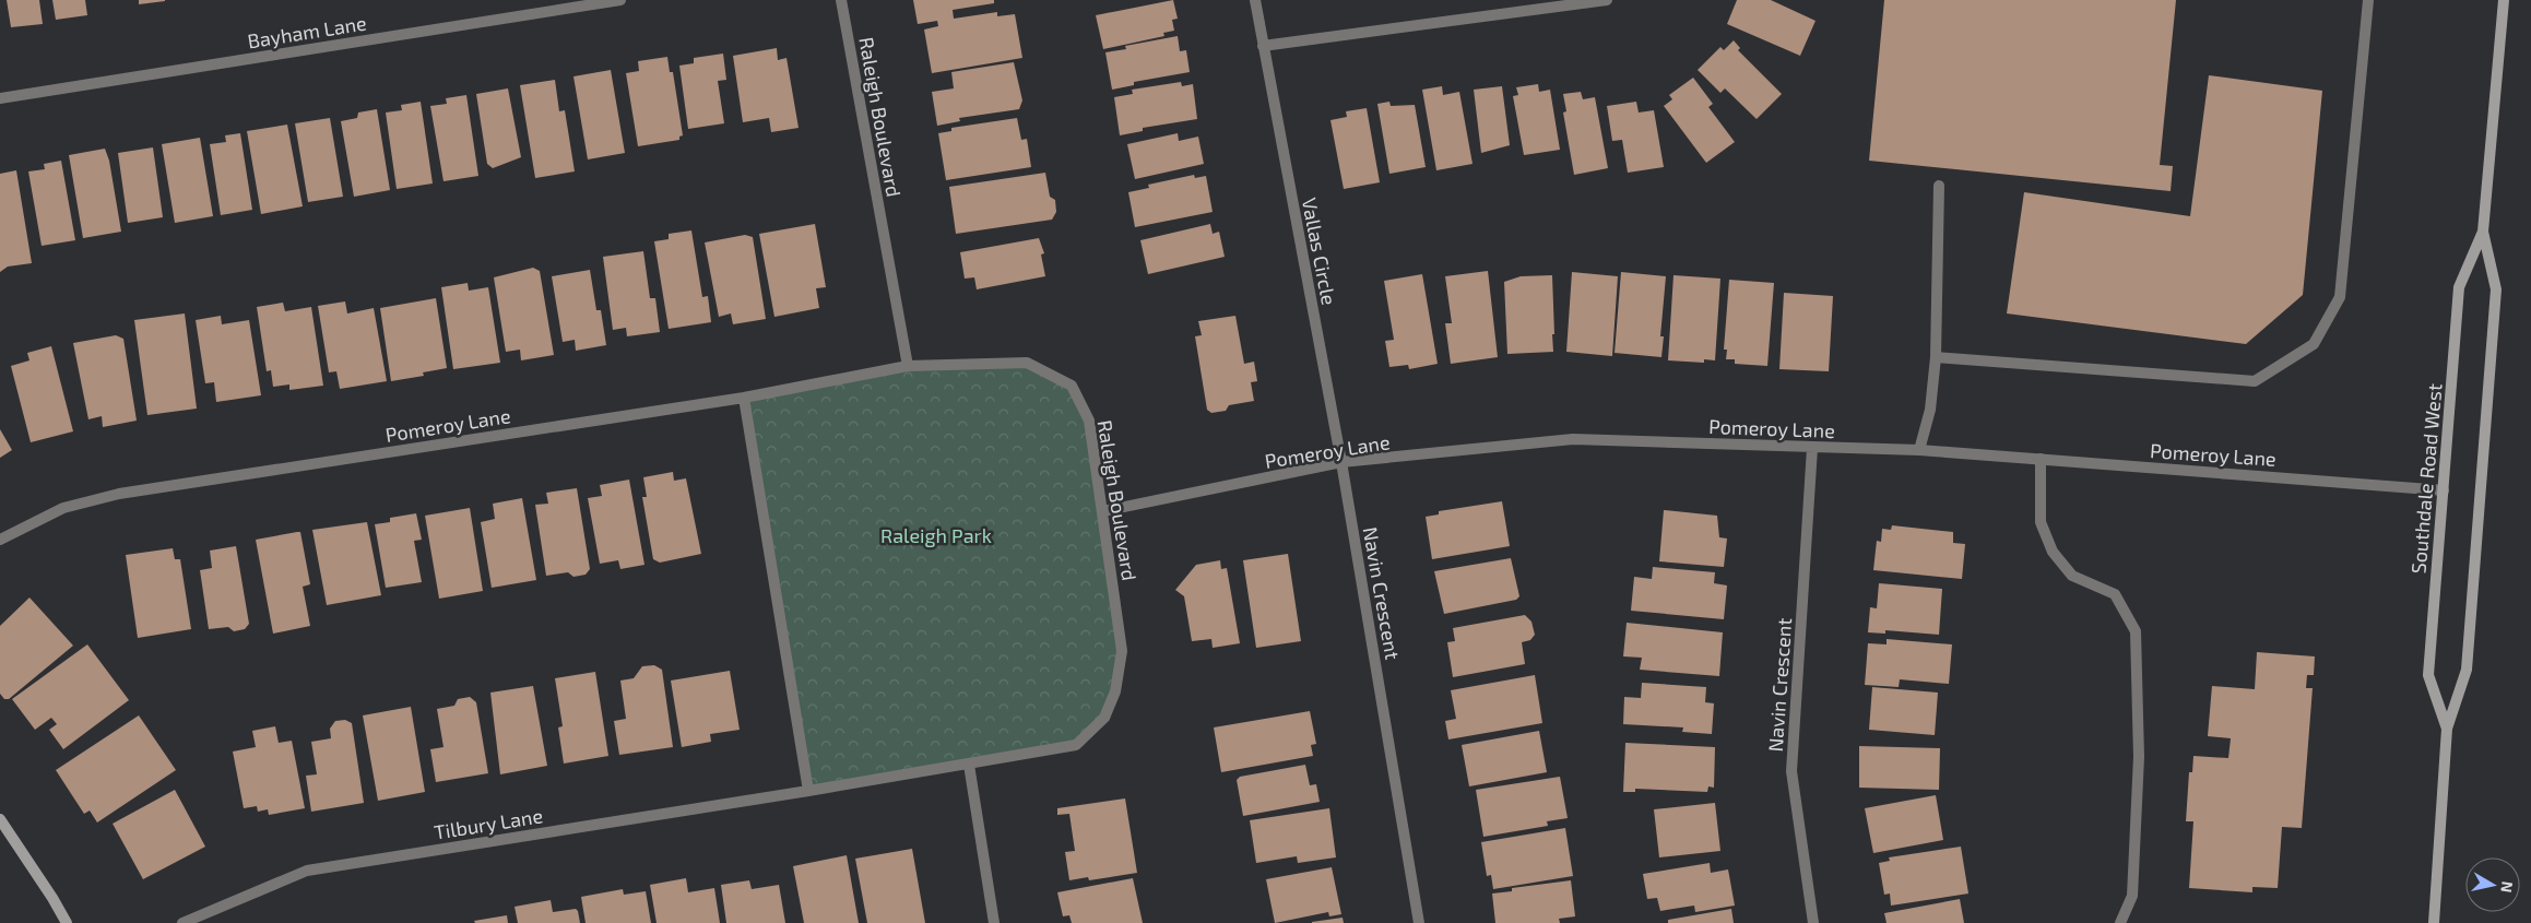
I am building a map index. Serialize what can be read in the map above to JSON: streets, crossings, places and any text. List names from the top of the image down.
{
  "streets": {
    "main road": ["Southdale Road West"],
    "street": [
      "Bayham Lane",
      "Raleigh Boulevard",
      "Vallas Circle",
      "Pomeroy Lane",
      "Navin Crescent",
      "Tilbury Lane"
    ]
  },
  "crossings": [
    ["Raleigh Boulevard", "Pomeroy Lane"],
    ["Raleigh Boulevard", "Tilbury Lane"],
    ["Vallas Circle", "Pomeroy Lane"],
    ["Vallas Circle", "Navin Crescent"],
    ["Pomeroy Lane", "Southdale Road West"],
    ["Pomeroy Lane", "Navin Crescent"]
  ],
  "parks": ["Raleigh Park"],
  "north": "right"
}
